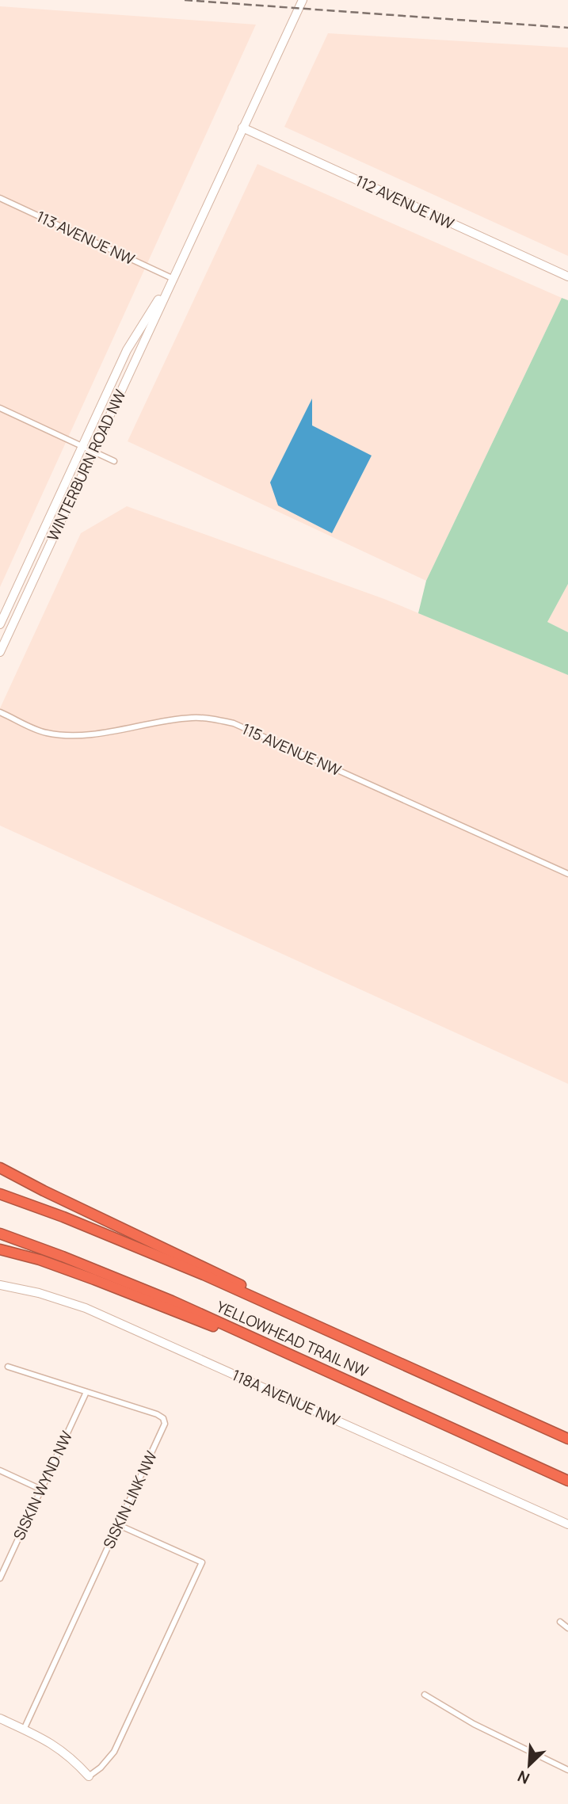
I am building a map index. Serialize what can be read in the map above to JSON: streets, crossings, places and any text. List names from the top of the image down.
{
  "streets": {
    "highway": ["YELLOWHEAD TRAIL NW"],
    "main road": ["112 AVENUE NW", "WINTERBURN ROAD NW", "118A AVENUE NW"],
    "street": [
      "113 AVENUE NW",
      "115 AVENUE NW",
      "SISKIN WYND NW",
      "SISKIN LINK NW"
    ]
  },
  "crossings": [
    ["112 AVENUE NW", "WINTERBURN ROAD NW"],
    ["113 AVENUE NW", "WINTERBURN ROAD NW"],
    ["SISKIN WYND NW", "SISKIN LINK NW"]
  ],
  "north": "bottom left"
}
